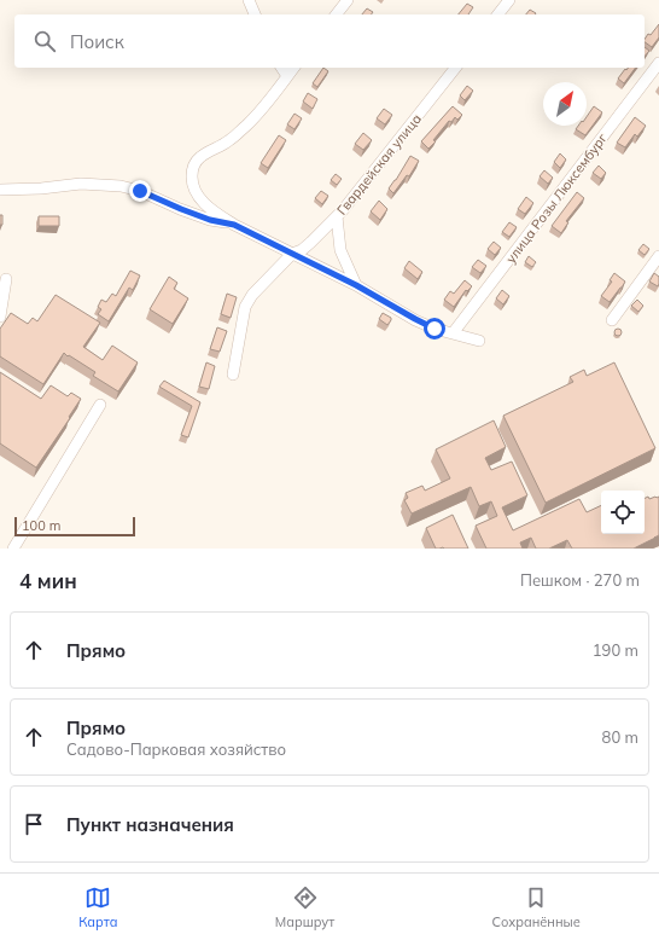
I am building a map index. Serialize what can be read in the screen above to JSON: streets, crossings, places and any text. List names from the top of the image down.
{
  "streets": {
    "street": ["Гвардейская улица", "улица Розы Люксембург"]
  },
  "scale_bar": "100 m",
  "north": "top right",
  "page": {
    "search": "Поиск",
    "scale": "100 m",
    "heading": ["4 мин", "Пешком · 270 m"],
    "list": [
      ["Прямо", "190 m"],
      ["Прямо", "Садово-Парковая хозяйство", "80 m"],
      "Пункт назначения"
    ],
    "nav": ["Карта", "Маршрут", "Сохранённые"]
  }
}
